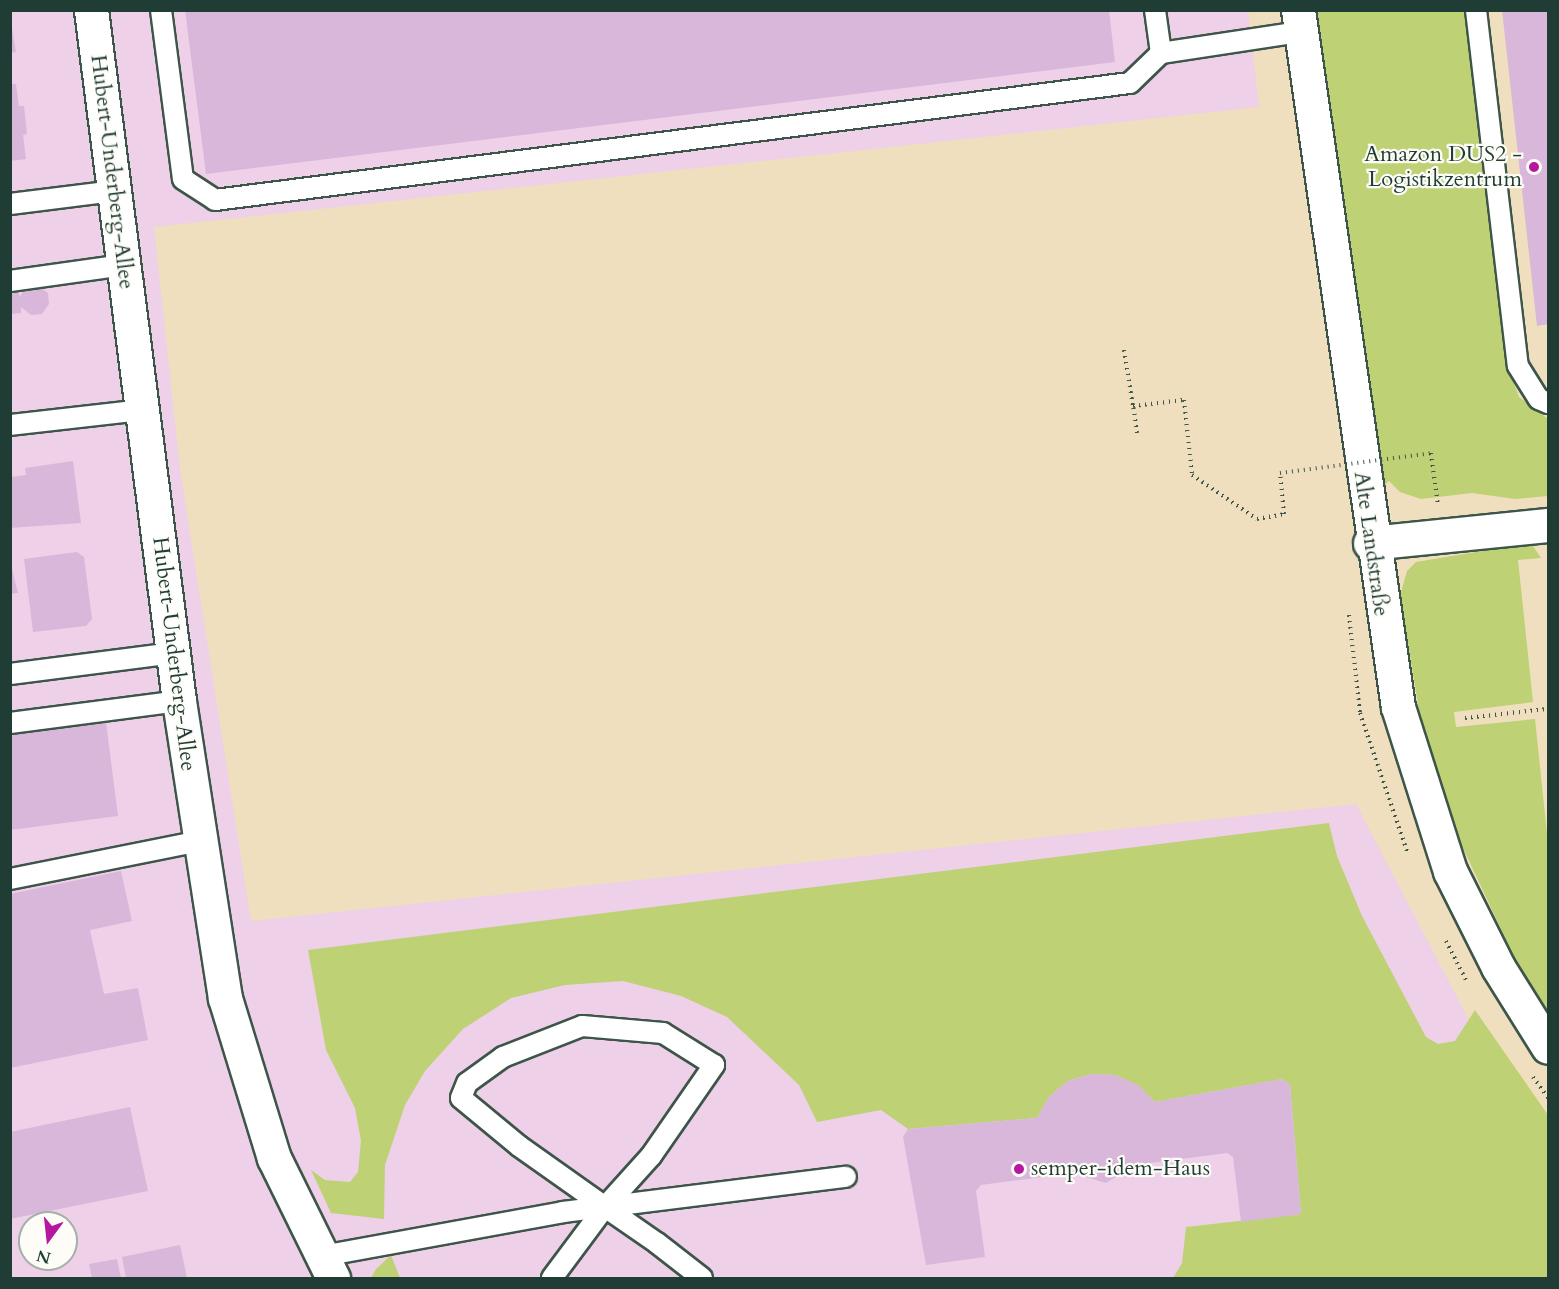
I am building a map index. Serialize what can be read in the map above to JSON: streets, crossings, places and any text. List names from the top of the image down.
{
  "streets": {
    "street": ["Hubert-Underberg-Allee", "Alte Landstraße"]
  },
  "places": ["Amazon DUS2 - Logistikzentrum", "semper-idem-Haus"],
  "north": "bottom"
}
